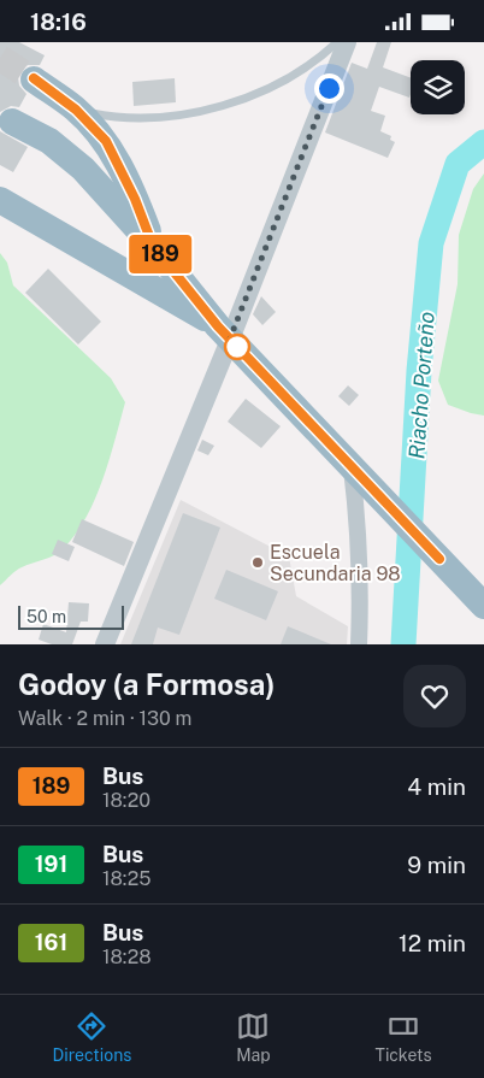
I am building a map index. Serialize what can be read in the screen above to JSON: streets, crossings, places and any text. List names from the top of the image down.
{
  "water": ["Riacho Porteño"],
  "places": ["Escuela Secundaria 98"],
  "lines": ["bus line 189"],
  "scale_bar": "50 m",
  "page": {
    "status": "18:16",
    "on_map": "189",
    "scale": "50 m",
    "heading": ["Godoy (a Formosa)", "Walk · 2 min · 130 m"],
    "list": [
      {
        "mark": "189",
        "name": "Bus",
        "note": "18:20",
        "value": "4 min"
      },
      {
        "mark": "191",
        "name": "Bus",
        "note": "18:25",
        "value": "9 min"
      },
      {
        "mark": "161",
        "name": "Bus",
        "note": "18:28",
        "value": "12 min"
      }
    ],
    "tabs": ["Directions", "Map", "Tickets"]
  }
}
